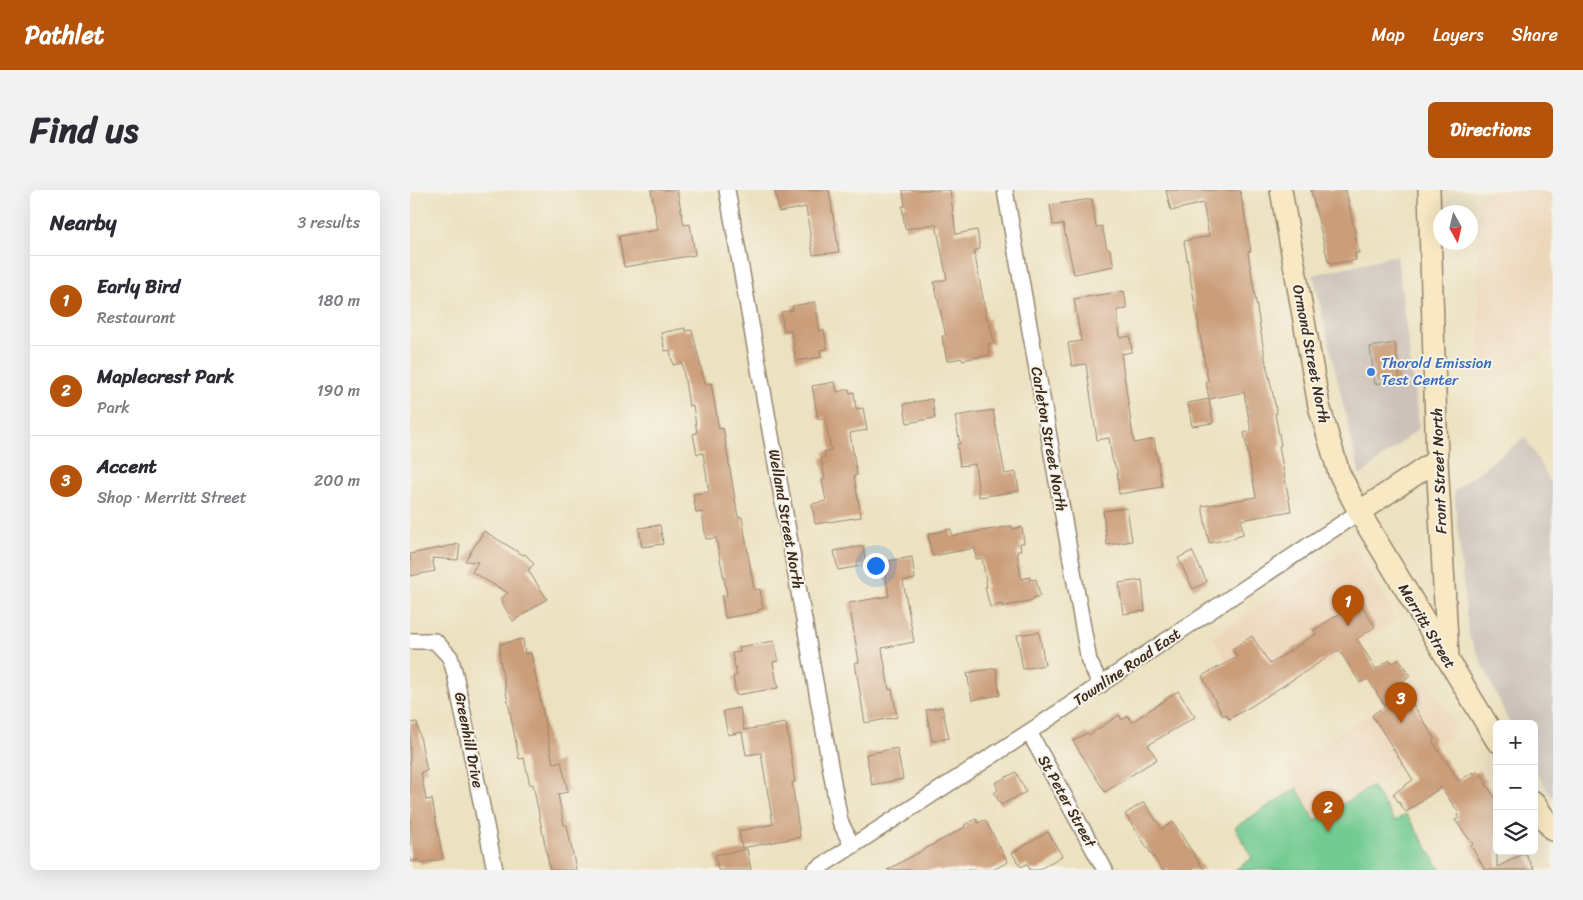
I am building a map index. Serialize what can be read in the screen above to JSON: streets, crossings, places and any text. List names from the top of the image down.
{
  "streets": {
    "main road": [
      "Ormond Street North",
      "Front Street North",
      "Merritt Street",
      "Townline Road East"
    ],
    "street": [
      "Carleton Street North",
      "Welland Street North",
      "Greenhill Drive",
      "St Peter Street"
    ]
  },
  "crossings": [
    ["Ormond Street North", "Merritt Street"],
    ["Ormond Street North", "Townline Road East"],
    ["Carleton Street North", "Townline Road East"],
    ["Front Street North", "Merritt Street"],
    ["Front Street North", "Townline Road East"],
    ["Welland Street North", "Townline Road East"],
    ["Merritt Street", "Townline Road East"],
    ["Townline Road East", "St Peter Street"]
  ],
  "places": ["Thorold Emission Test Center"],
  "north": "bottom",
  "page": {
    "header": "Pathlet",
    "nav": ["Map", "Layers", "Share"],
    "title": "Find us",
    "buttons": "Directions",
    "heading": ["Nearby", "3 results"],
    "list": [
      {
        "mark": "1",
        "name": "Early Bird",
        "note": "Restaurant",
        "value": "180 m"
      },
      {
        "mark": "2",
        "name": "Maplecrest Park",
        "note": "Park",
        "value": "190 m"
      },
      {
        "mark": "3",
        "name": "Accent",
        "note": "Shop · Merritt Street",
        "value": "200 m"
      }
    ],
    "pins": ["1", "3", "2"],
    "map_buttons": ["+", "−"]
  }
}
